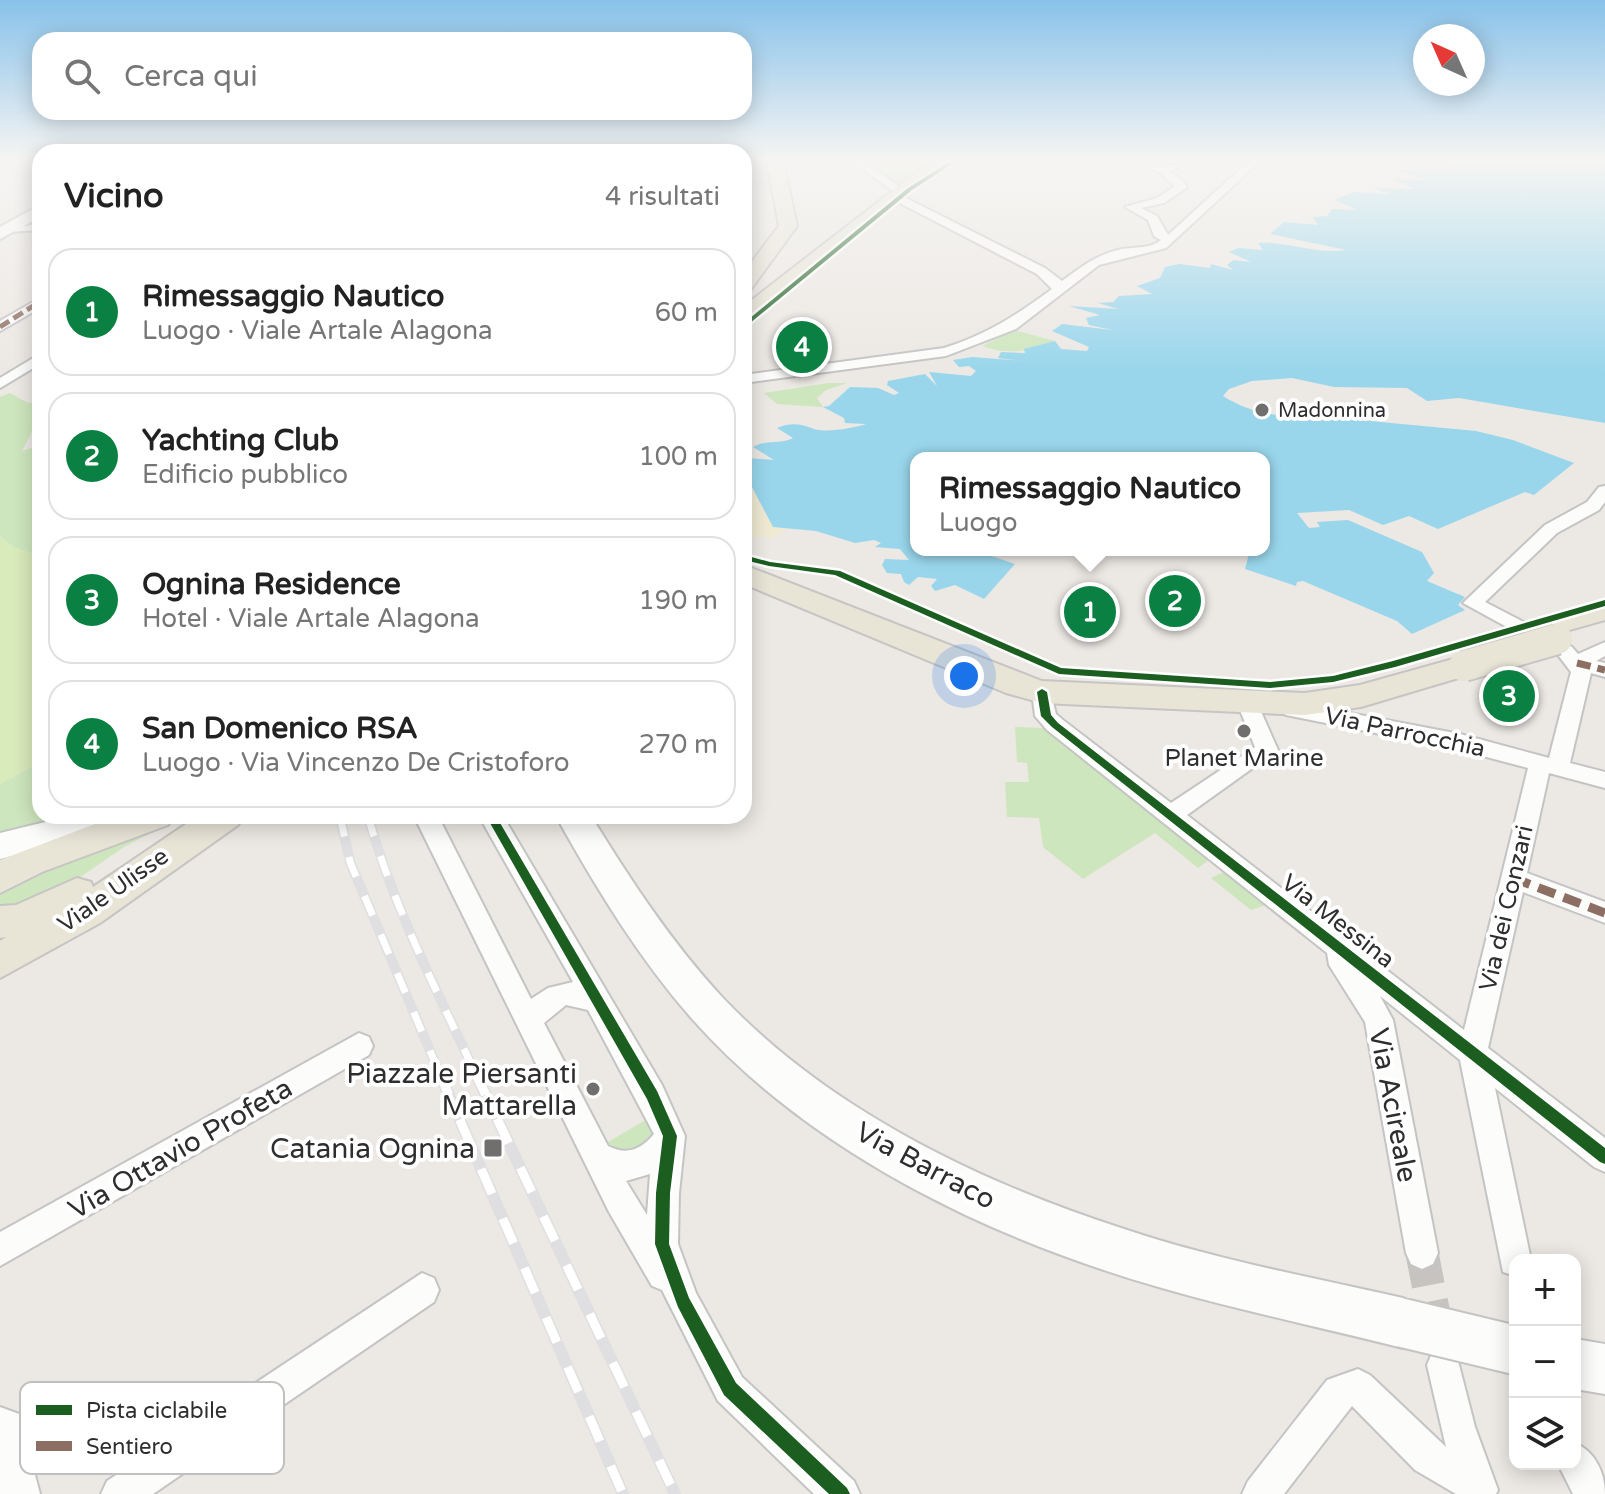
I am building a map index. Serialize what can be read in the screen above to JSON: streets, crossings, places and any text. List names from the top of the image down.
{
  "streets": {
    "main road": ["Viale Ulisse", "Via Barraco"],
    "street": [
      "Via Parrocchia",
      "Via dei Conzari",
      "Via Messina",
      "Via Acireale",
      "Via Ottavio Profeta"
    ]
  },
  "crossings": [
    ["Via Parrocchia", "Via dei Conzari"],
    ["Via dei Conzari", "Via Messina"],
    ["Via Messina", "Via Acireale"]
  ],
  "places": {
    "other": ["Madonnina", "Planet Marine", "Piazzale Piersanti Mattarella"],
    "transit": ["Catania Ognina"]
  },
  "legend": ["Pista ciclabile", "Sentiero"],
  "north": "top left",
  "page": {
    "search": "Cerca qui",
    "heading": ["Vicino", "4 risultati"],
    "list": [
      {
        "mark": "1",
        "name": "Rimessaggio Nautico",
        "note": "Luogo · Viale Artale Alagona",
        "value": "60 m"
      },
      {
        "mark": "2",
        "name": "Yachting Club",
        "note": "Edificio pubblico",
        "value": "100 m"
      },
      {
        "mark": "3",
        "name": "Ognina Residence",
        "note": "Hotel · Viale Artale Alagona",
        "value": "190 m"
      },
      {
        "mark": "4",
        "name": "San Domenico RSA",
        "note": "Luogo · Via Vincenzo De Cristoforo",
        "value": "270 m"
      }
    ],
    "pins": [
      "4",
      "2",
      "1",
      "3"
    ],
    "popup": ["Rimessaggio Nautico", "Luogo"],
    "map_buttons": ["+", "−"]
  }
}
